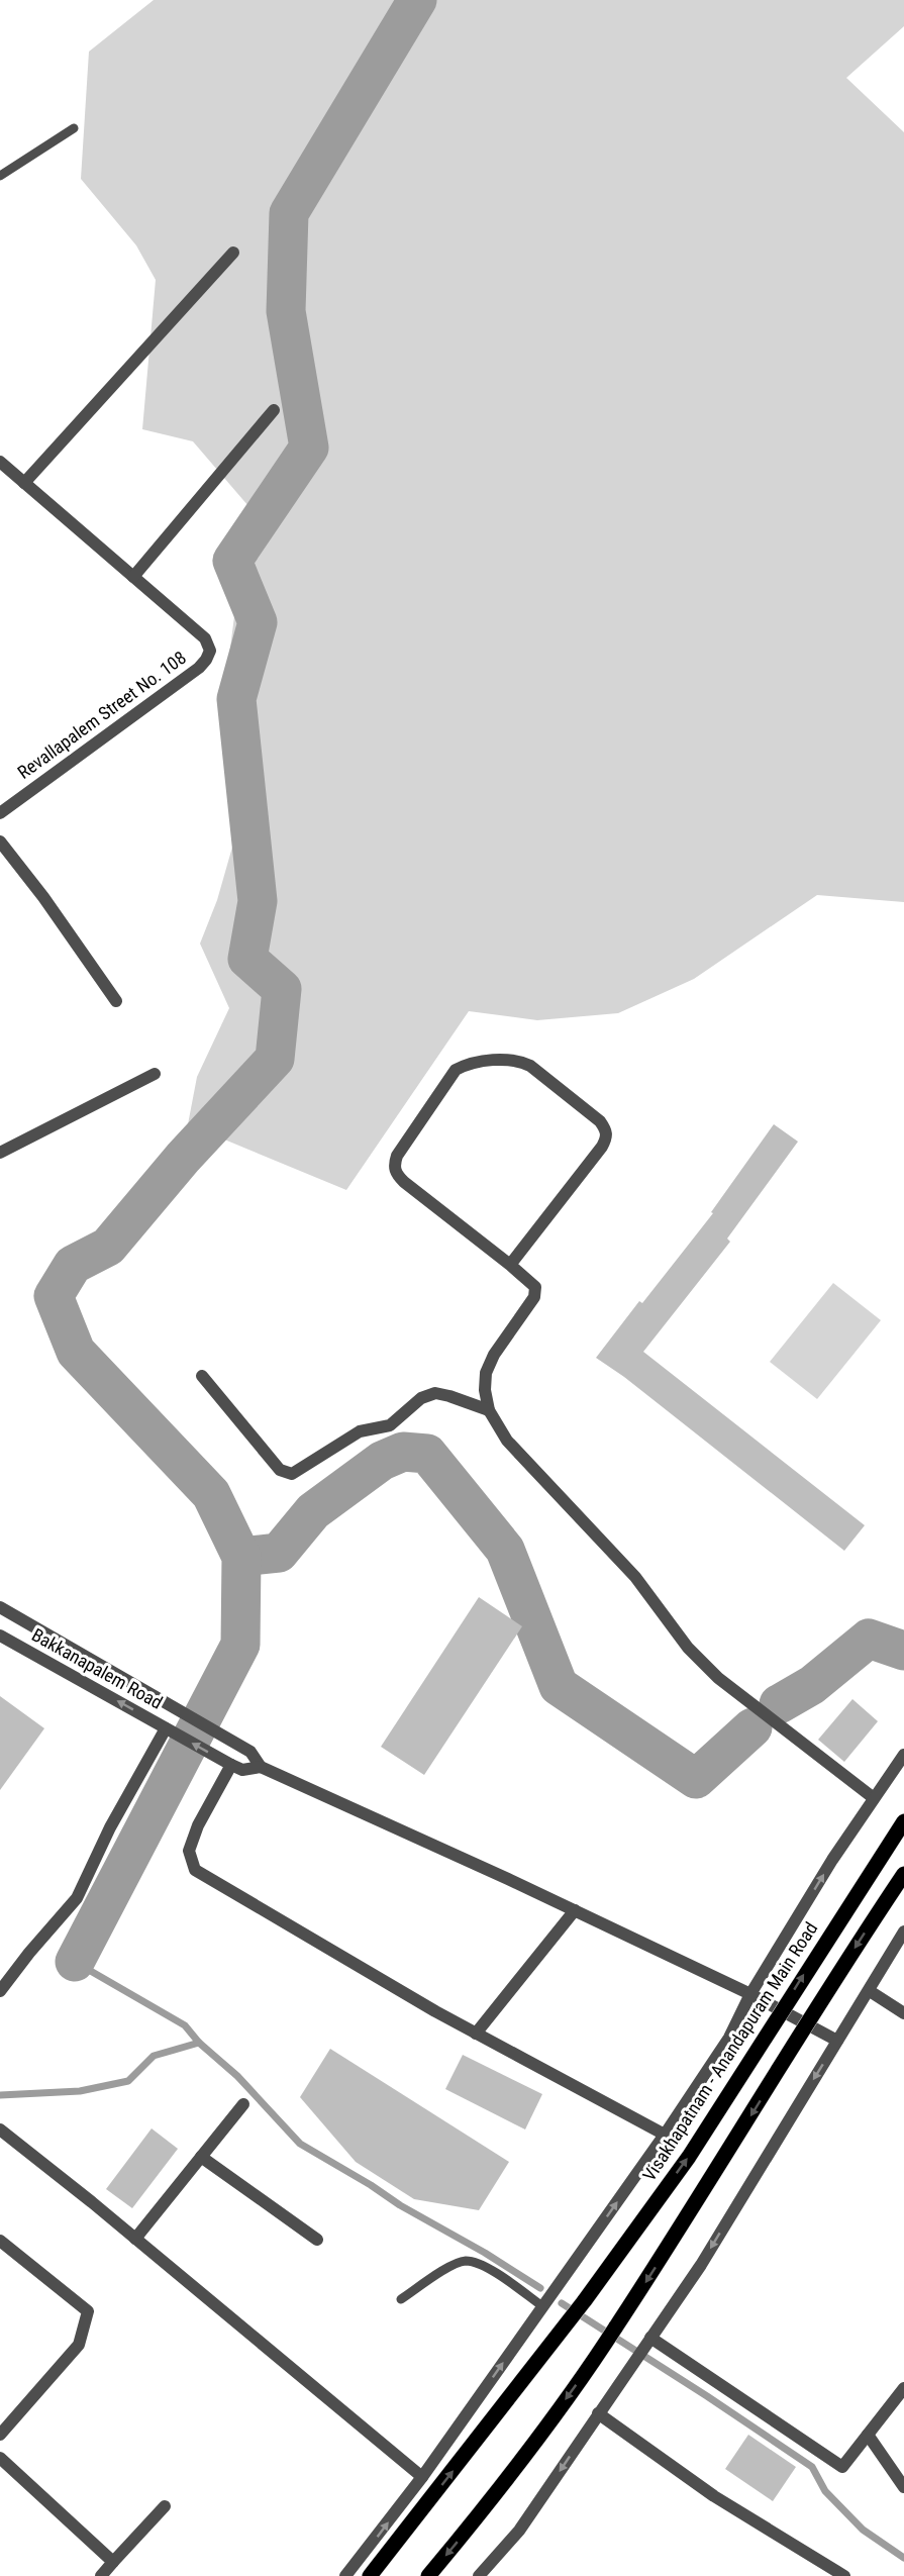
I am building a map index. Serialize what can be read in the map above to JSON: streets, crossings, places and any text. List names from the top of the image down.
{
  "streets": {
    "main road": ["Visakhapatnam - Anandapuram Main Road"],
    "street": ["Revallapalem Street No. 108", "Bakkanapalem Road"]
  }
}
